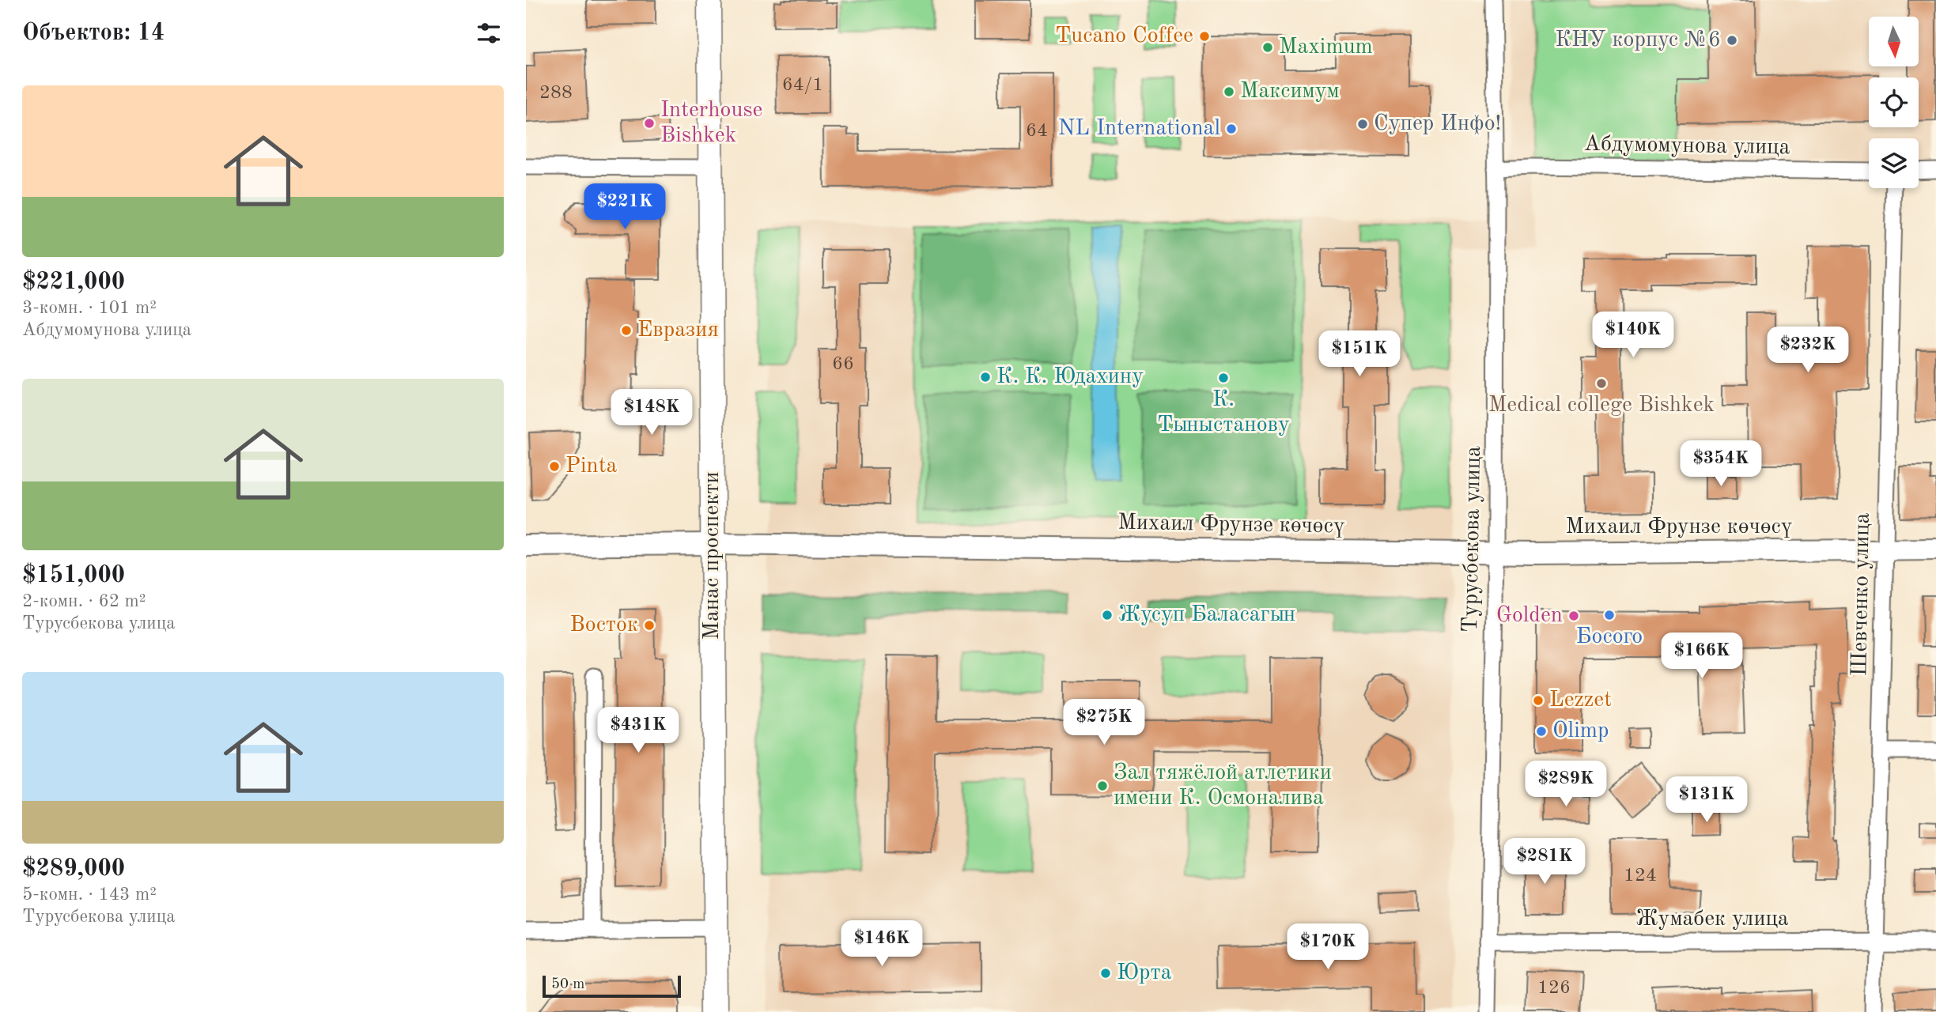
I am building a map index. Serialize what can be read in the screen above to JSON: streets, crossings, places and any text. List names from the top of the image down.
{
  "streets": {
    "main road": ["Михаил Фрунзе көчөсү", "Манас проспекти"],
    "street": [
      "Абдумомунова улица",
      "Турусбекова улица",
      "Шевченко улица",
      "Жумабек улица"
    ]
  },
  "crossings": [
    ["Абдумомунова улица", "Турусбекова улица"],
    ["Михаил Фрунзе көчөсү", "Турусбекова улица"],
    ["Михаил Фрунзе көчөсү", "Манас проспекти"],
    ["Михаил Фрунзе көчөсү", "Шевченко улица"],
    ["Турусбекова улица", "Жумабек улица"],
    ["Шевченко улица", "Жумабек улица"]
  ],
  "places": [
    "Tucano Coffee",
    "КНУ корпус №6",
    "Maximum",
    "Максимум",
    "Interhouse Bishkek",
    "Супер Инфо!",
    "NL International",
    "Евразия",
    "К. К. Юдахину",
    "К. Тыныстанову",
    "Medical college Bishkek",
    "Pinta",
    "Жусуп Баласагын",
    "Босого",
    "Golden",
    "Восток",
    "Lezzet",
    "Olimp",
    "Зал тяжёлой атлетики имени К. Осмоналива",
    "Юрта"
  ],
  "house_numbers": [
    "64/1",
    "288",
    "64",
    "66",
    "124",
    "126"
  ],
  "scale_bar": "50 m",
  "north": "bottom",
  "page": {
    "heading": "Объектов: 14",
    "list": [
      {
        "name": "$221,000",
        "note": "3-комн. · 101 m² · Абдумомунова улица"
      },
      {
        "name": "$151,000",
        "note": "2-комн. · 62 m² · Турусбекова улица"
      },
      {
        "name": "$289,000",
        "note": "5-комн. · 143 m² · Турусбекова улица"
      }
    ],
    "price": [
      "$221K",
      "$140K",
      "$232K",
      "$151K",
      "$148K",
      "$354K",
      "$166K",
      "$275K",
      "$431K",
      "$289K",
      "$131K",
      "$281K",
      "$146K",
      "$170K"
    ],
    "scale": "50 m"
  }
}
